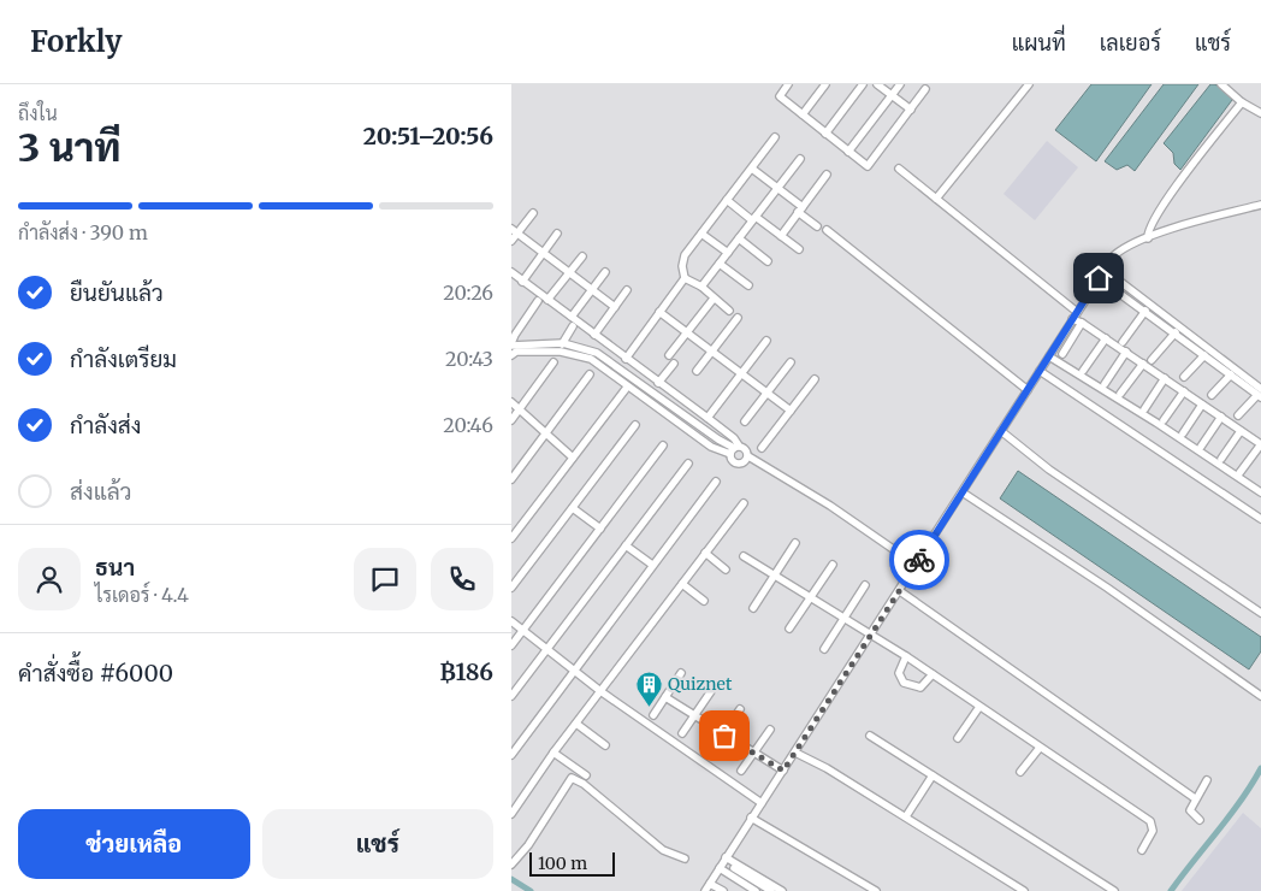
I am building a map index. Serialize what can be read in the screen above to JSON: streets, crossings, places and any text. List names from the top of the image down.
{
  "places": {
    "building": ["Quiznet"]
  },
  "scale_bar": "100 m",
  "page": {
    "header": "Forkly",
    "nav": ["แผนที่", "เลเยอร์", "แชร์"],
    "heading": ["3 นาที", "ถึงใน", "20:51–20:56"],
    "panel": [
      "ธนา",
      "ไรเดอร์ · 4.4",
      "คำสั่งซื้อ #6000",
      "฿186"
    ],
    "bar": "กำลังส่ง · 390 m",
    "list": [
      ["ยืนยันแล้ว", "20:26"],
      ["กำลังเตรียม", "20:43"],
      ["กำลังส่ง", "20:46"],
      "ส่งแล้ว"
    ],
    "buttons": ["ช่วยเหลือ", "แชร์"],
    "scale": "100 m"
  }
}
